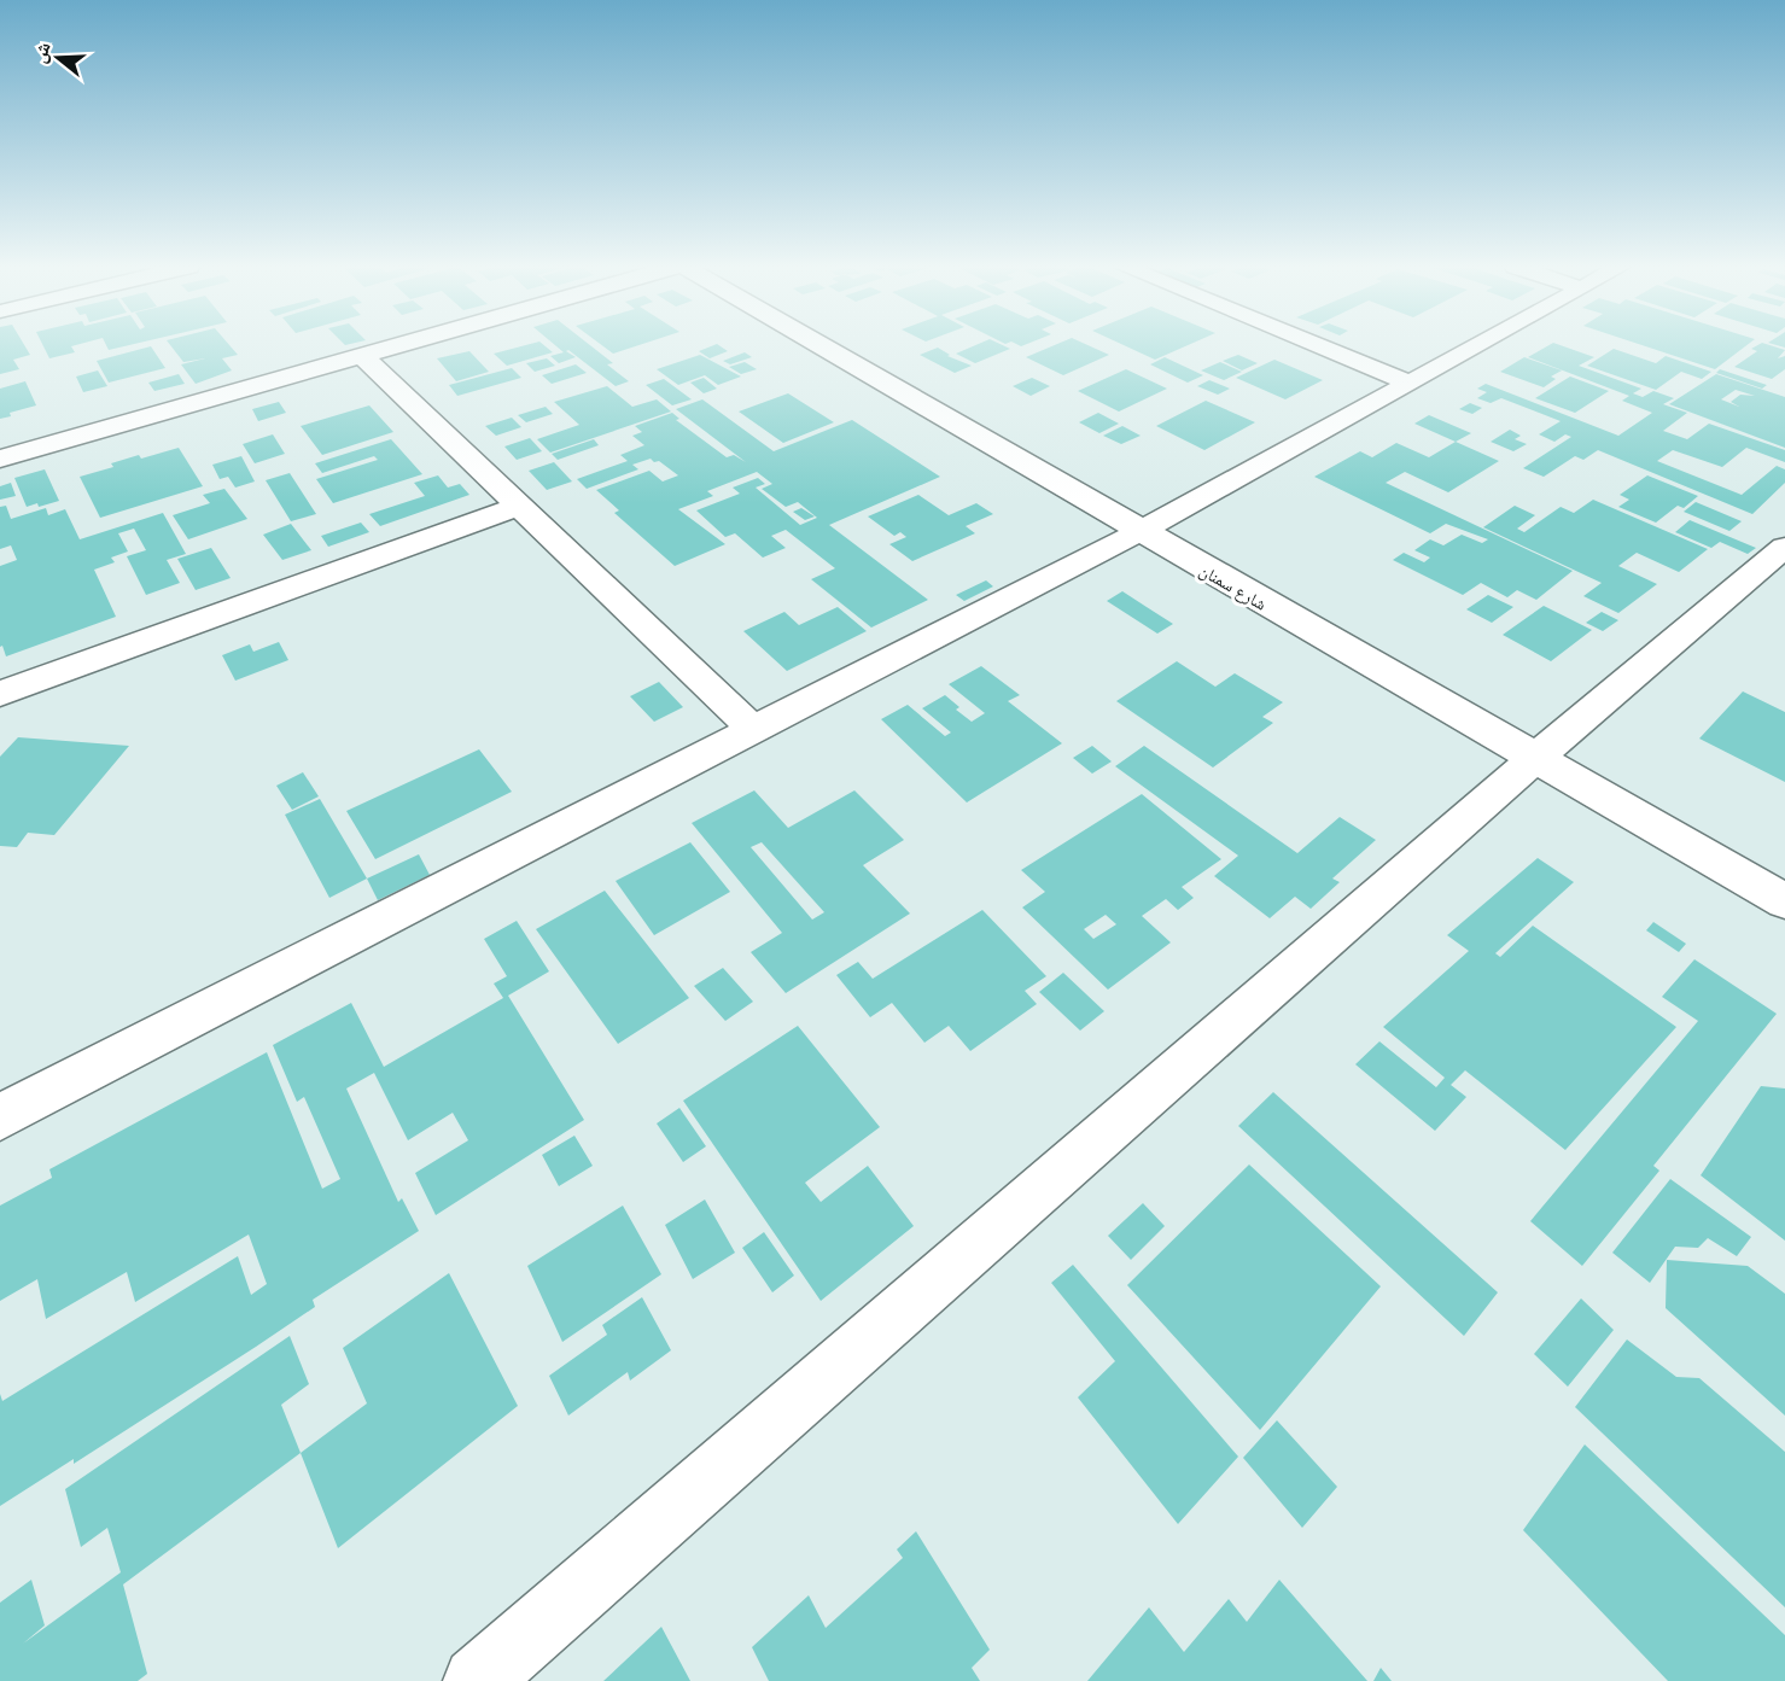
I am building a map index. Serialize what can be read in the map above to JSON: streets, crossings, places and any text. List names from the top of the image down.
{
  "streets": {
    "street": ["شارع سمنان"]
  },
  "north": "left"
}
